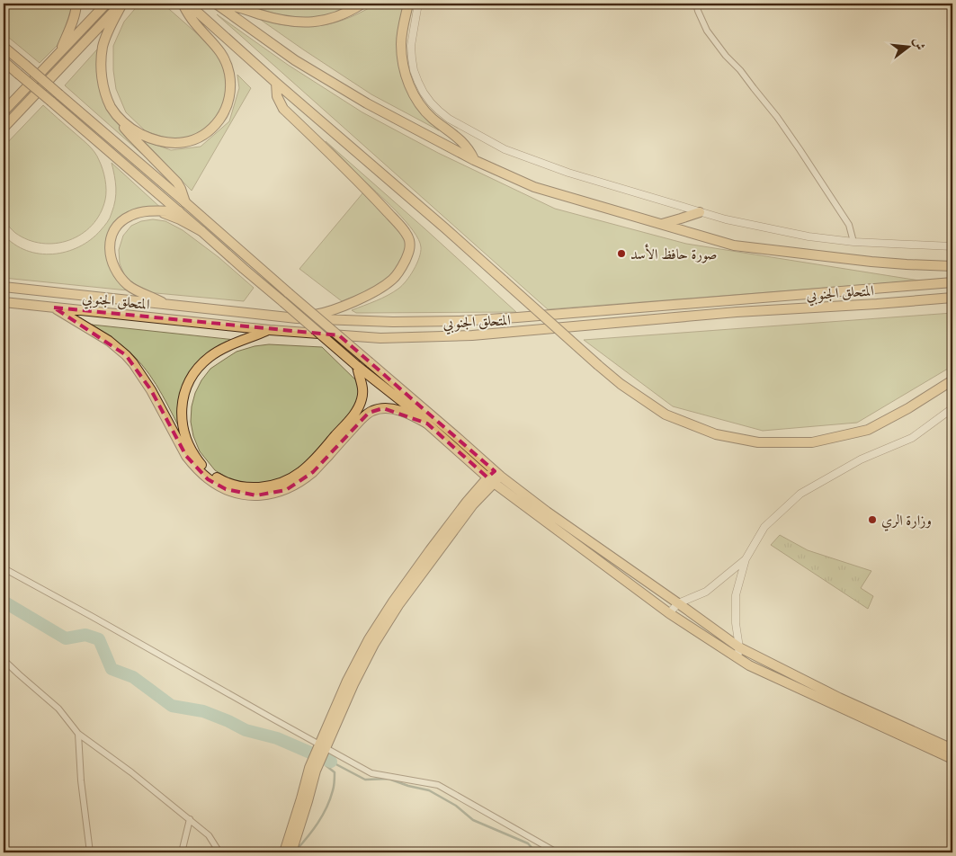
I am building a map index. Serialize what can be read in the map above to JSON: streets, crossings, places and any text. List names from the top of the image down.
{
  "streets": {
    "main road": ["المتحلق الجنوبي"]
  },
  "places": ["صورة حافظ الأسد", "وزارة الري"],
  "north": "right"
}
